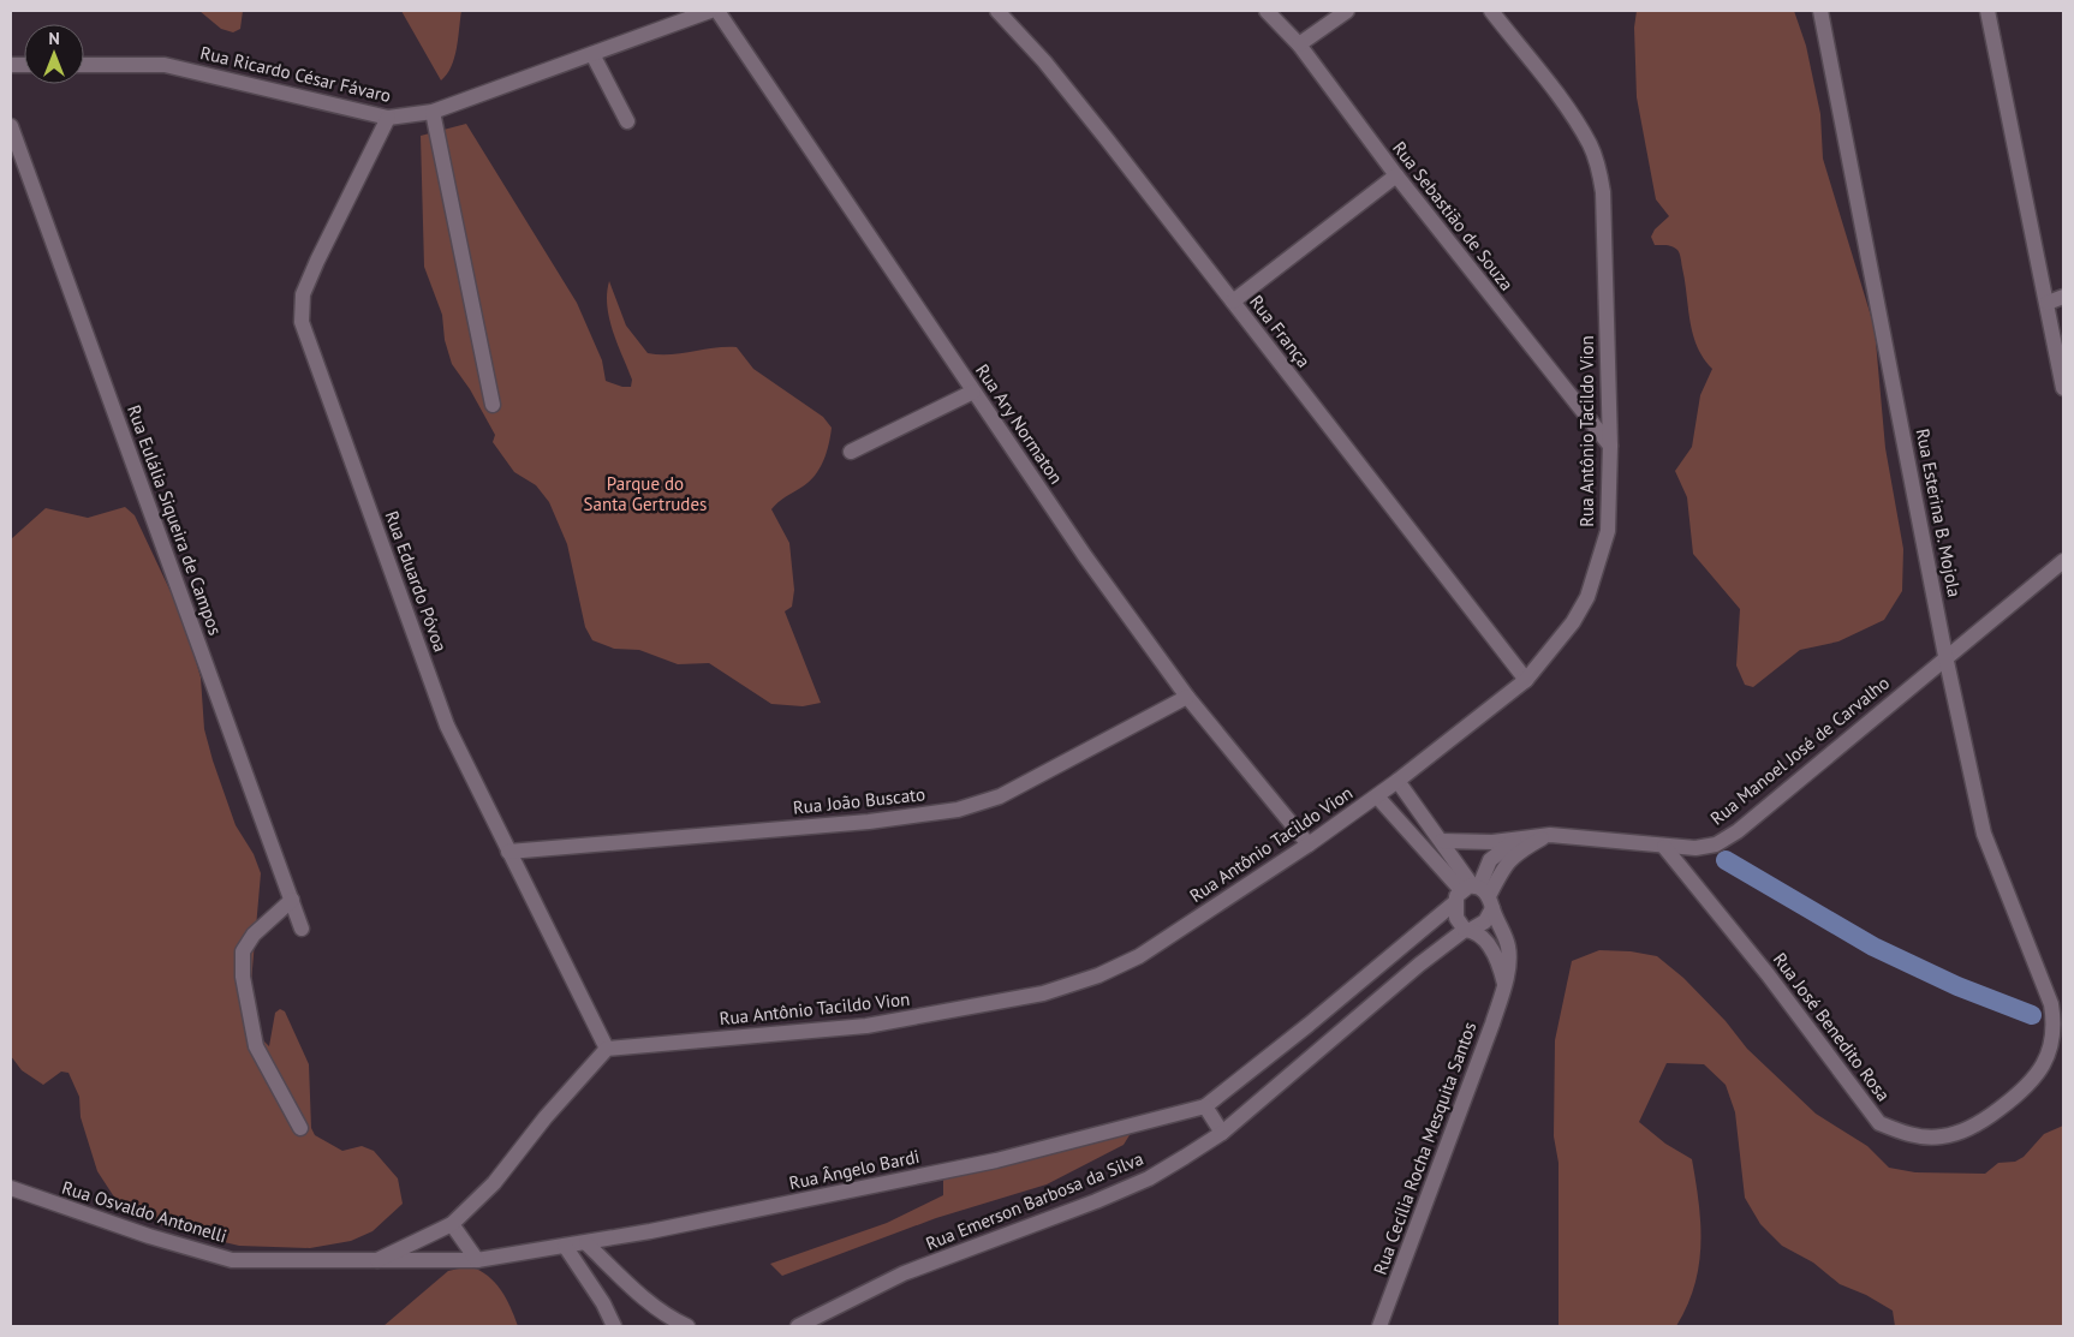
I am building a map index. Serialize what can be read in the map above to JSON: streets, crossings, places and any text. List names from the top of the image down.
{
  "streets": {
    "street": [
      "Rua Ricardo César Fávaro",
      "Rua Sebastião de Souza",
      "Rua França",
      "Rua Ary Normaton",
      "Rua Antônio Tacildo Vion",
      "Rua Esterina B. Mojola",
      "Rua Eulália Siqueira de Campos",
      "Rua Eduardo Póvoa",
      "Rua Manoel José de Carvalho",
      "Rua João Buscato",
      "Rua José Benedito Rosa",
      "Rua Cecília Rocha Mesquita Santos",
      "Rua Ângelo Bardi",
      "Rua Emerson Barbosa da Silva",
      "Rua Osvaldo Antonelli"
    ]
  },
  "crossings": [
    ["Rua Ricardo César Fávaro", "Rua Eduardo Póvoa"],
    ["Rua Sebastião de Souza", "Rua Antônio Tacildo Vion"],
    ["Rua França", "Rua Antônio Tacildo Vion"],
    ["Rua Ary Normaton", "Rua Antônio Tacildo Vion"],
    ["Rua Ary Normaton", "Rua João Buscato"],
    ["Rua Antônio Tacildo Vion", "Rua Eduardo Póvoa"],
    ["Rua Esterina B. Mojola", "Rua Manoel José de Carvalho"],
    ["Rua Esterina B. Mojola", "Rua José Benedito Rosa"],
    ["Rua Eduardo Póvoa", "Rua João Buscato"],
    ["Rua Manoel José de Carvalho", "Rua José Benedito Rosa"],
    ["Rua Cecília Rocha Mesquita Santos", "Rua Emerson Barbosa da Silva"],
    ["Rua Ângelo Bardi", "Rua Osvaldo Antonelli"]
  ],
  "parks": ["Parque do Santa Gertrudes"],
  "north": "top"
}
